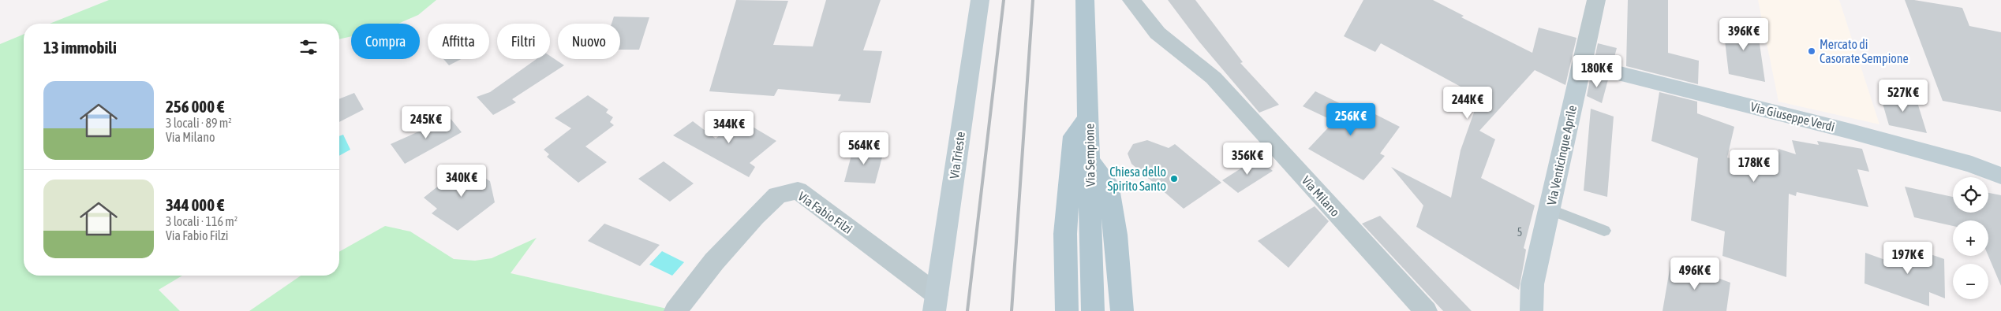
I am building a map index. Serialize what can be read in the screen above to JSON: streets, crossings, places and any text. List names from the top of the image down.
{
  "streets": {
    "main road": ["Via Sempione"],
    "street": [
      "Via Giuseppe Verdi",
      "Via Trieste",
      "Via Venticinque Aprile",
      "Via Milano",
      "Via Fabio Filzi"
    ]
  },
  "crossings": [
    ["Via Giuseppe Verdi", "Via Venticinque Aprile"],
    ["Via Trieste", "Via Fabio Filzi"]
  ],
  "places": ["Mercato di Casorate Sempione", "Chiesa dello Spirito Santo"],
  "house_numbers": ["5"],
  "page": {
    "price": [
      "396K €",
      "180K €",
      "527K €",
      "244K €",
      "256K €",
      "245K €",
      "344K €",
      "564K €",
      "356K €",
      "178K €",
      "340K €",
      "197K €",
      "496K €"
    ],
    "chip": [
      "Compra",
      "Affitta",
      "Filtri",
      "Nuovo"
    ],
    "heading": "13 immobili",
    "list": [
      {
        "name": "256 000 €",
        "note": "3 locali · 89 m² · Via Milano"
      },
      {
        "name": "344 000 €",
        "note": "3 locali · 116 m² · Via Fabio Filzi"
      }
    ],
    "map_buttons": ["+", "−"]
  }
}
